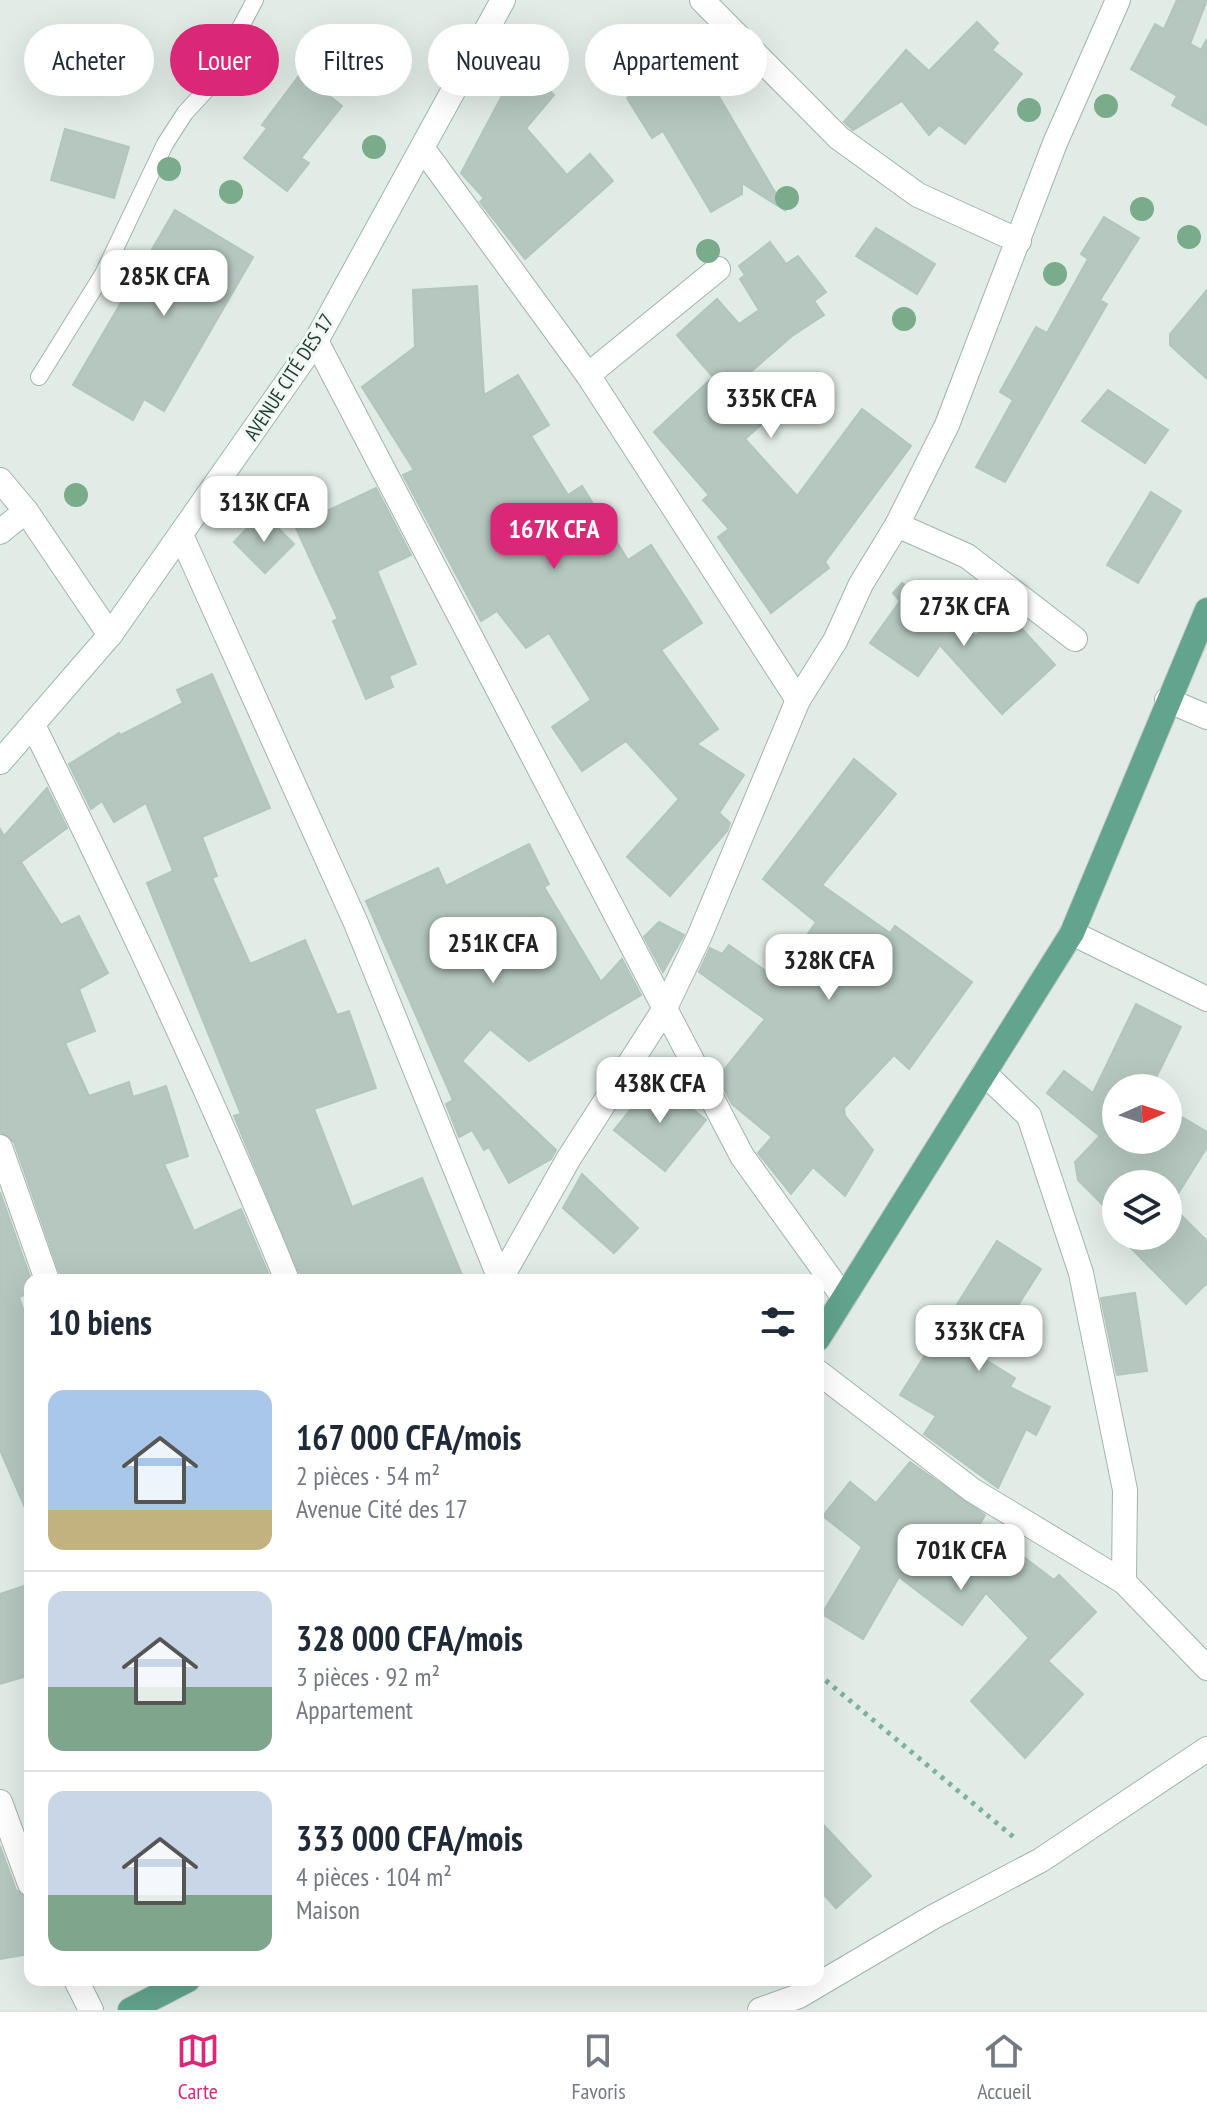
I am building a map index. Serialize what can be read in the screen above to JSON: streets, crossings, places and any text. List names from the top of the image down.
{
  "streets": {
    "street": ["AVENUE CITÉ DES 17"]
  },
  "north": "right",
  "page": {
    "chip": [
      "Acheter",
      "Louer",
      "Filtres",
      "Nouveau",
      "Appartement"
    ],
    "price": [
      "285K CFA",
      "335K CFA",
      "313K CFA",
      "167K CFA",
      "273K CFA",
      "251K CFA",
      "328K CFA",
      "438K CFA",
      "333K CFA",
      "701K CFA"
    ],
    "heading": "10 biens",
    "list": [
      {
        "name": "167 000 CFA/mois",
        "note": "2 pièces · 54 m² · Avenue Cité des 17"
      },
      {
        "name": "328 000 CFA/mois",
        "note": "3 pièces · 92 m² · Appartement"
      },
      {
        "name": "333 000 CFA/mois",
        "note": "4 pièces · 104 m² · Maison"
      }
    ],
    "tabs": ["Carte", "Favoris", "Accueil"]
  }
}
